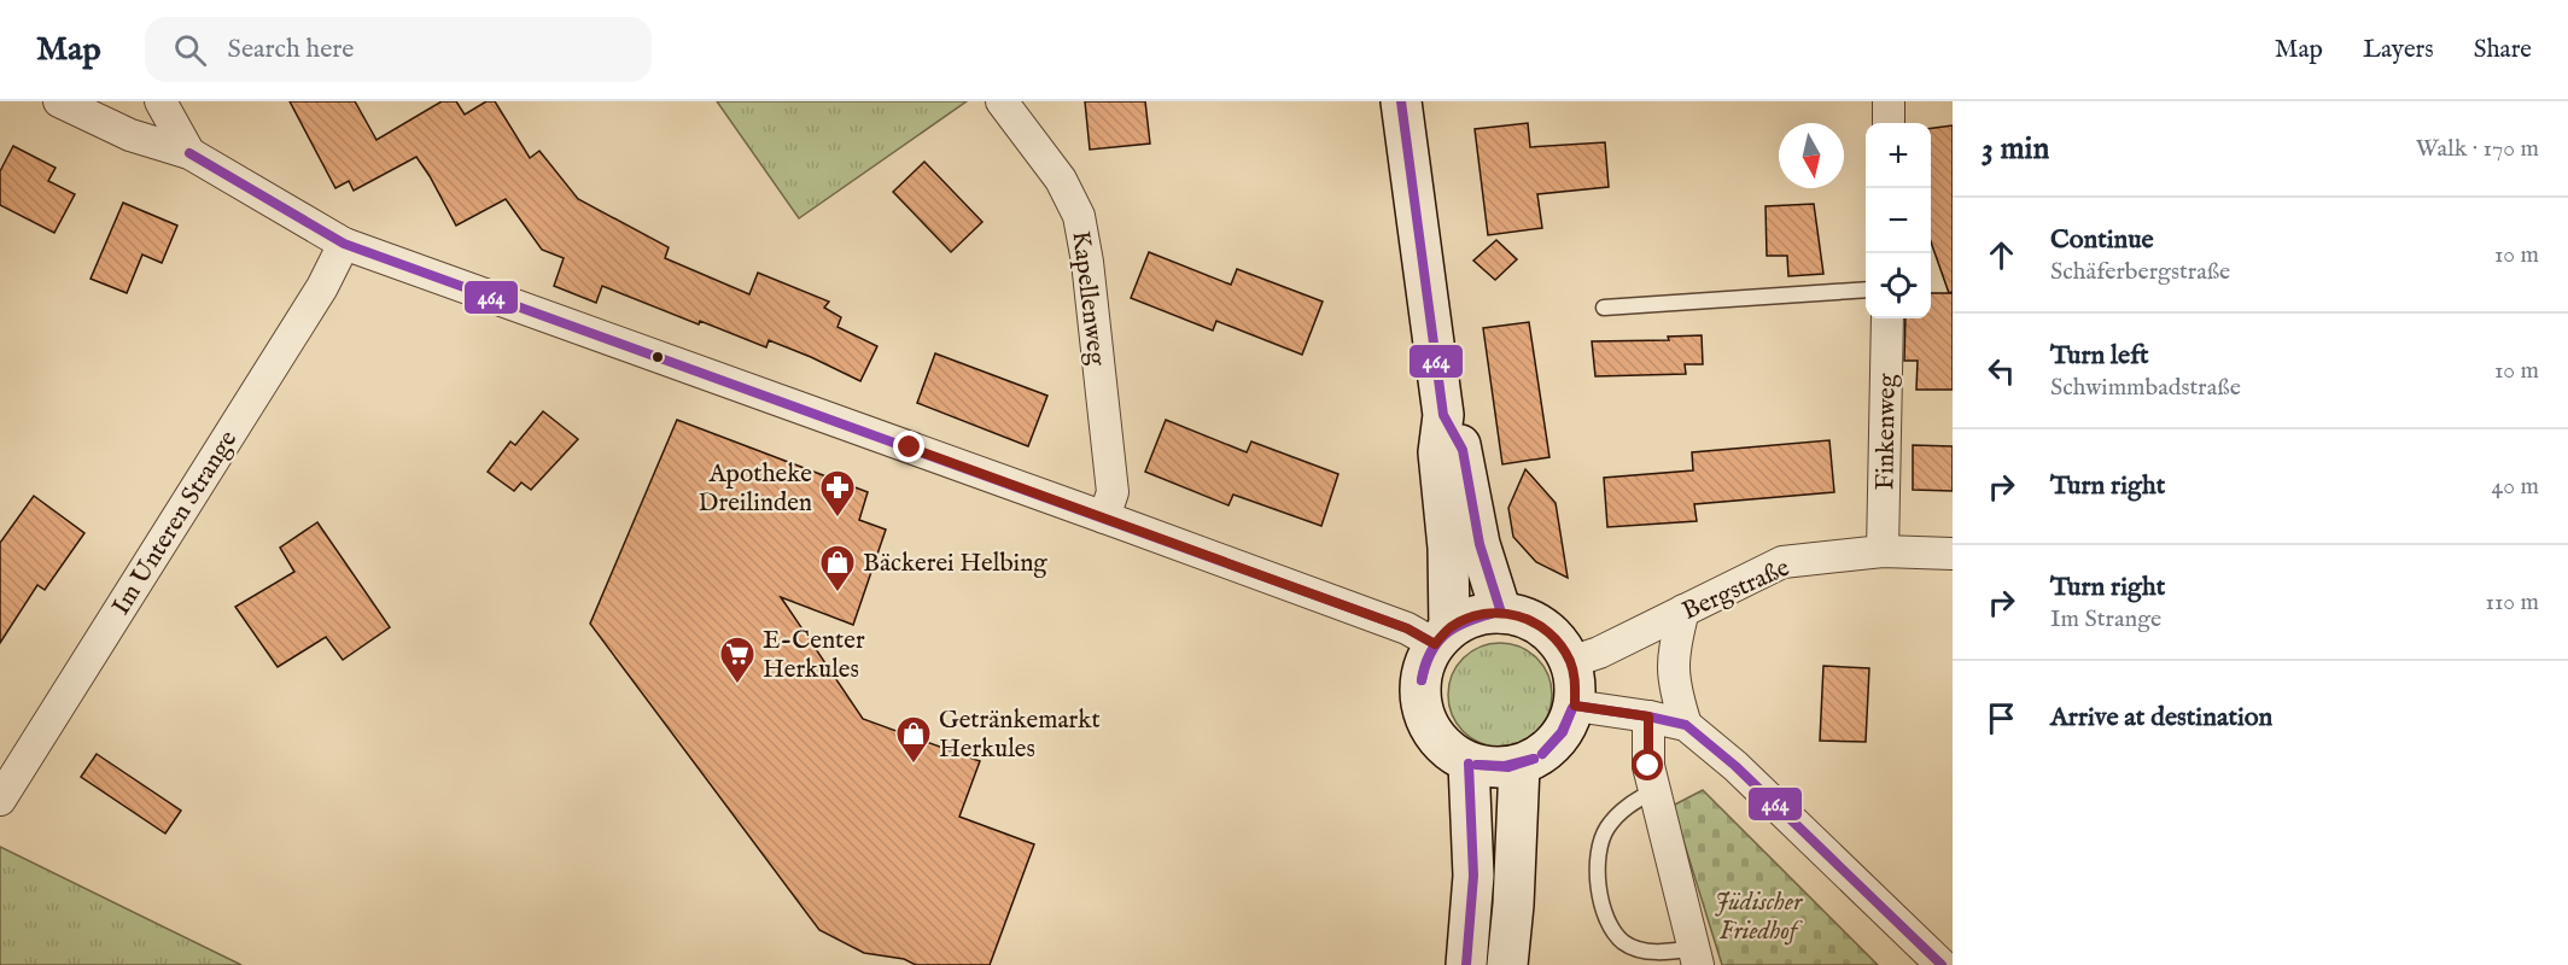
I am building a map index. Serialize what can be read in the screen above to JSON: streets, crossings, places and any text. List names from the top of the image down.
{
  "streets": {
    "street": [
      "Kapellenweg",
      "Finkenweg",
      "Im Unteren Strange",
      "Bergstraße"
    ]
  },
  "crossings": [
    ["Finkenweg", "Bergstraße"]
  ],
  "parks": ["Jüdischer Friedhof"],
  "places": {
    "pharmacy": ["Apotheke Dreilinden"],
    "shop": ["Bäckerei Helbing", "Getränkemarkt Herkules"],
    "supermarket": ["E-Center Herkules"]
  },
  "lines": ["transit line 464"],
  "north": "bottom",
  "page": {
    "header": "Map",
    "search": "Search here",
    "nav": ["Map", "Layers", "Share"],
    "heading": ["3 min", "Walk · 170 m"],
    "map_buttons": ["+", "−"],
    "list": [
      ["Continue", "Schäferbergstraße", "10 m"],
      ["Turn left", "Schwimmbadstraße", "10 m"],
      ["Turn right", "40 m"],
      ["Turn right", "Im Strange", "110 m"],
      "Arrive at destination"
    ]
  }
}
